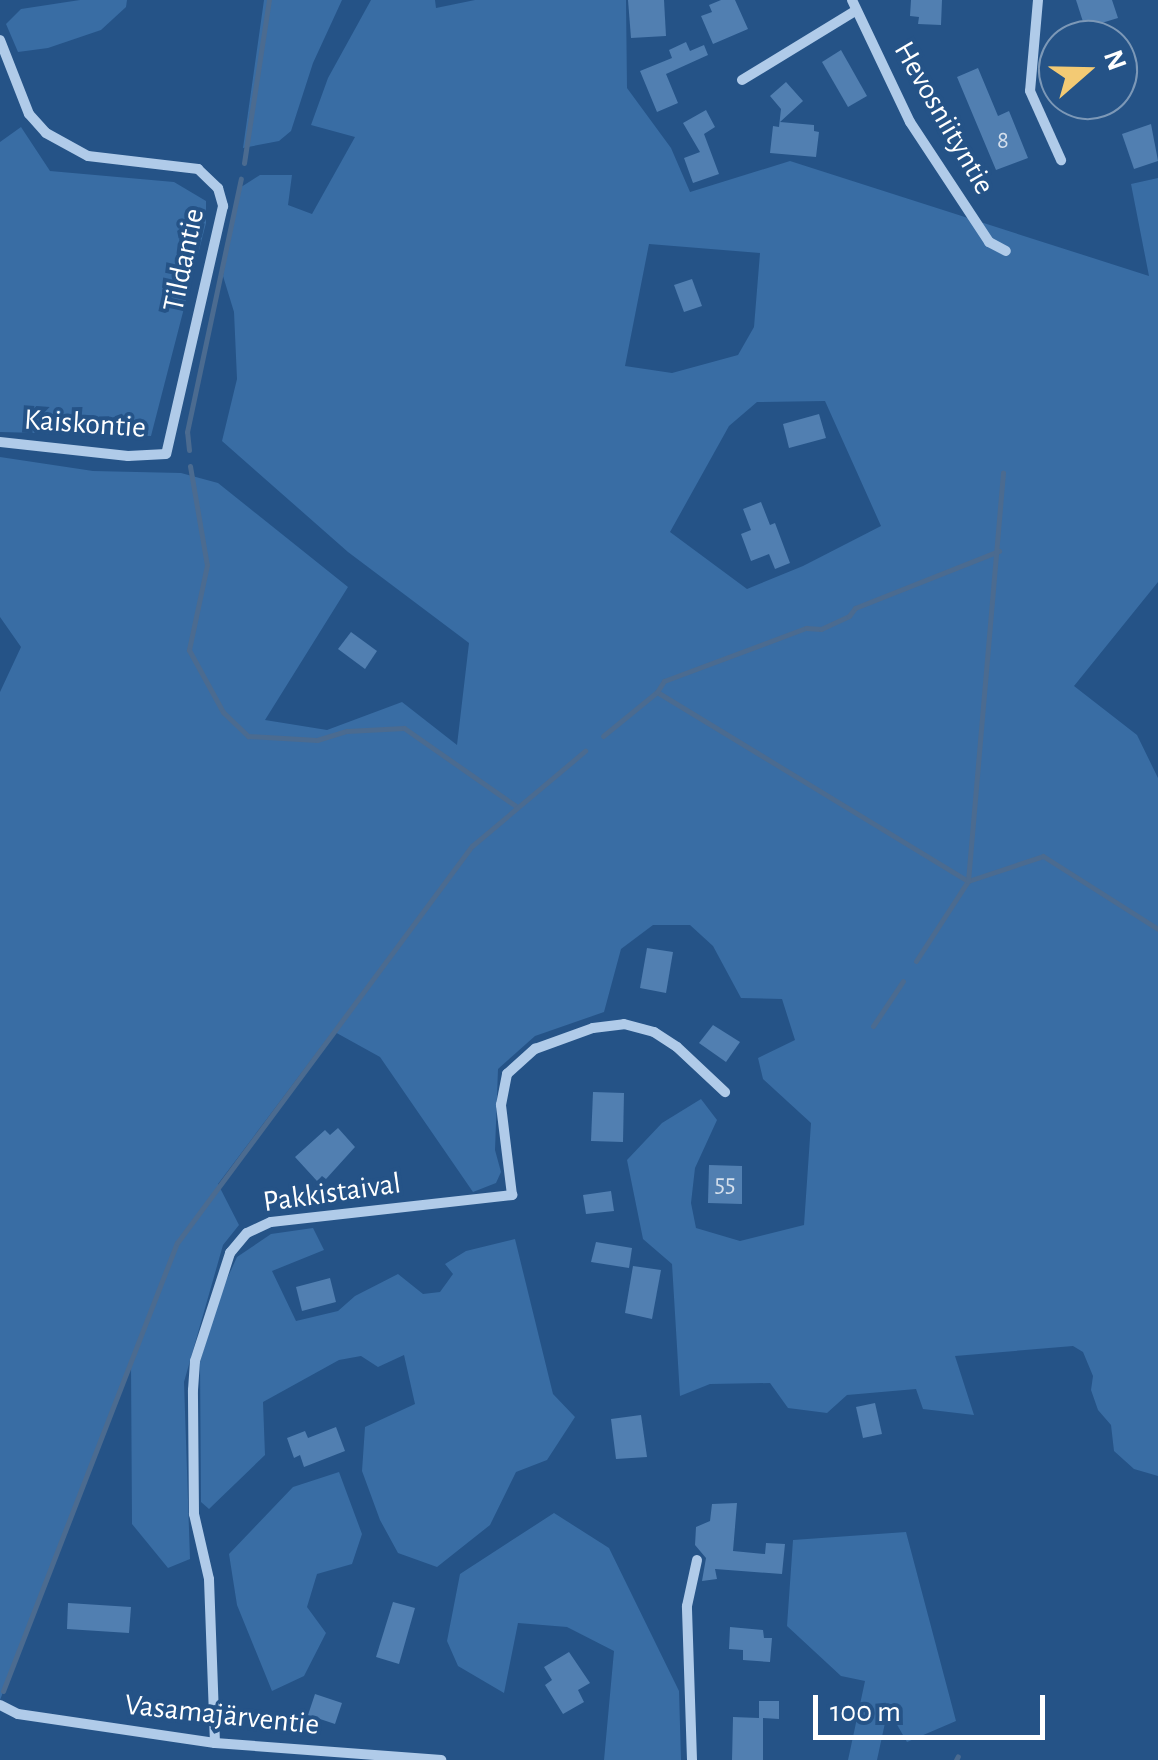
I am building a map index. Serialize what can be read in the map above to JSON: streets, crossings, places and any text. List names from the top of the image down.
{
  "streets": {
    "street": [
      "Hevosniityntie",
      "Tildantie",
      "Kaiskontie",
      "Pakkistaival",
      "Vasamajärventie"
    ]
  },
  "crossings": [
    ["Tildantie", "Kaiskontie"],
    ["Pakkistaival", "Vasamajärventie"]
  ],
  "house_numbers": ["8", "55"],
  "scale_bar": "100 m",
  "north": "right"
}
